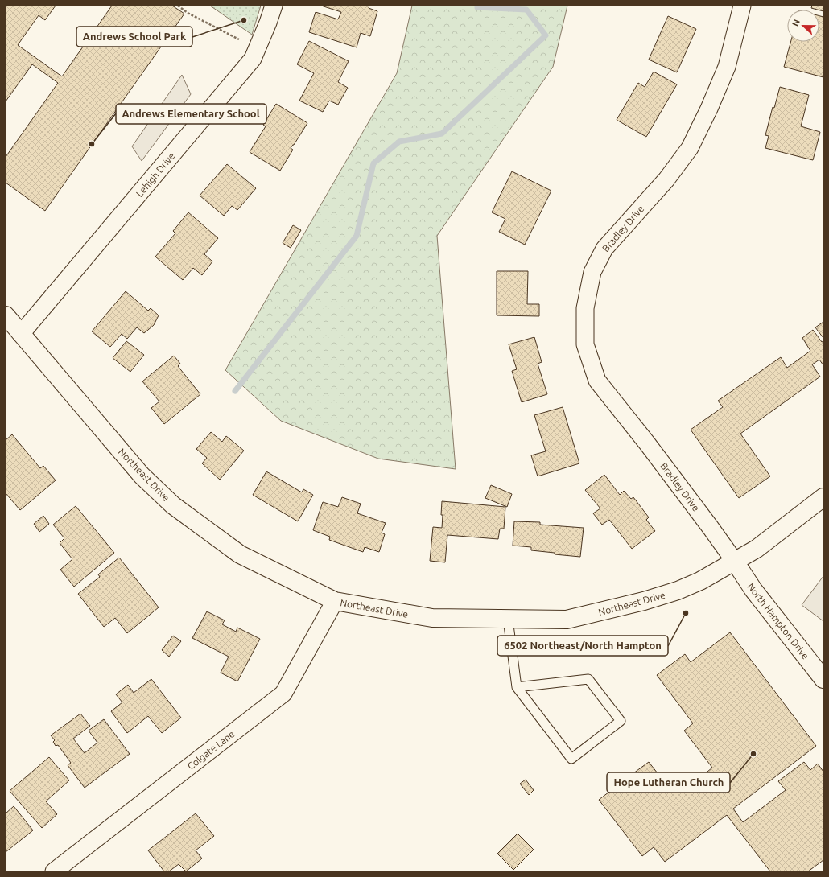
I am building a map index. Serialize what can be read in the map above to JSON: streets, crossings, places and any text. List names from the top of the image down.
{
  "streets": {
    "street": [
      "Lehigh Drive",
      "Bradley Drive",
      "Northeast Drive",
      "North Hampton Drive",
      "Colgate Lane"
    ]
  },
  "crossings": [
    ["Lehigh Drive", "Northeast Drive"],
    ["Bradley Drive", "Northeast Drive"],
    ["Bradley Drive", "North Hampton Drive"],
    ["Northeast Drive", "North Hampton Drive"],
    ["Northeast Drive", "Colgate Lane"]
  ],
  "places": [
    "Andrews School Park",
    "Andrews Elementary School",
    "6502 Northeast/North Hampton",
    "Hope Lutheran Church"
  ],
  "north": "left"
}
